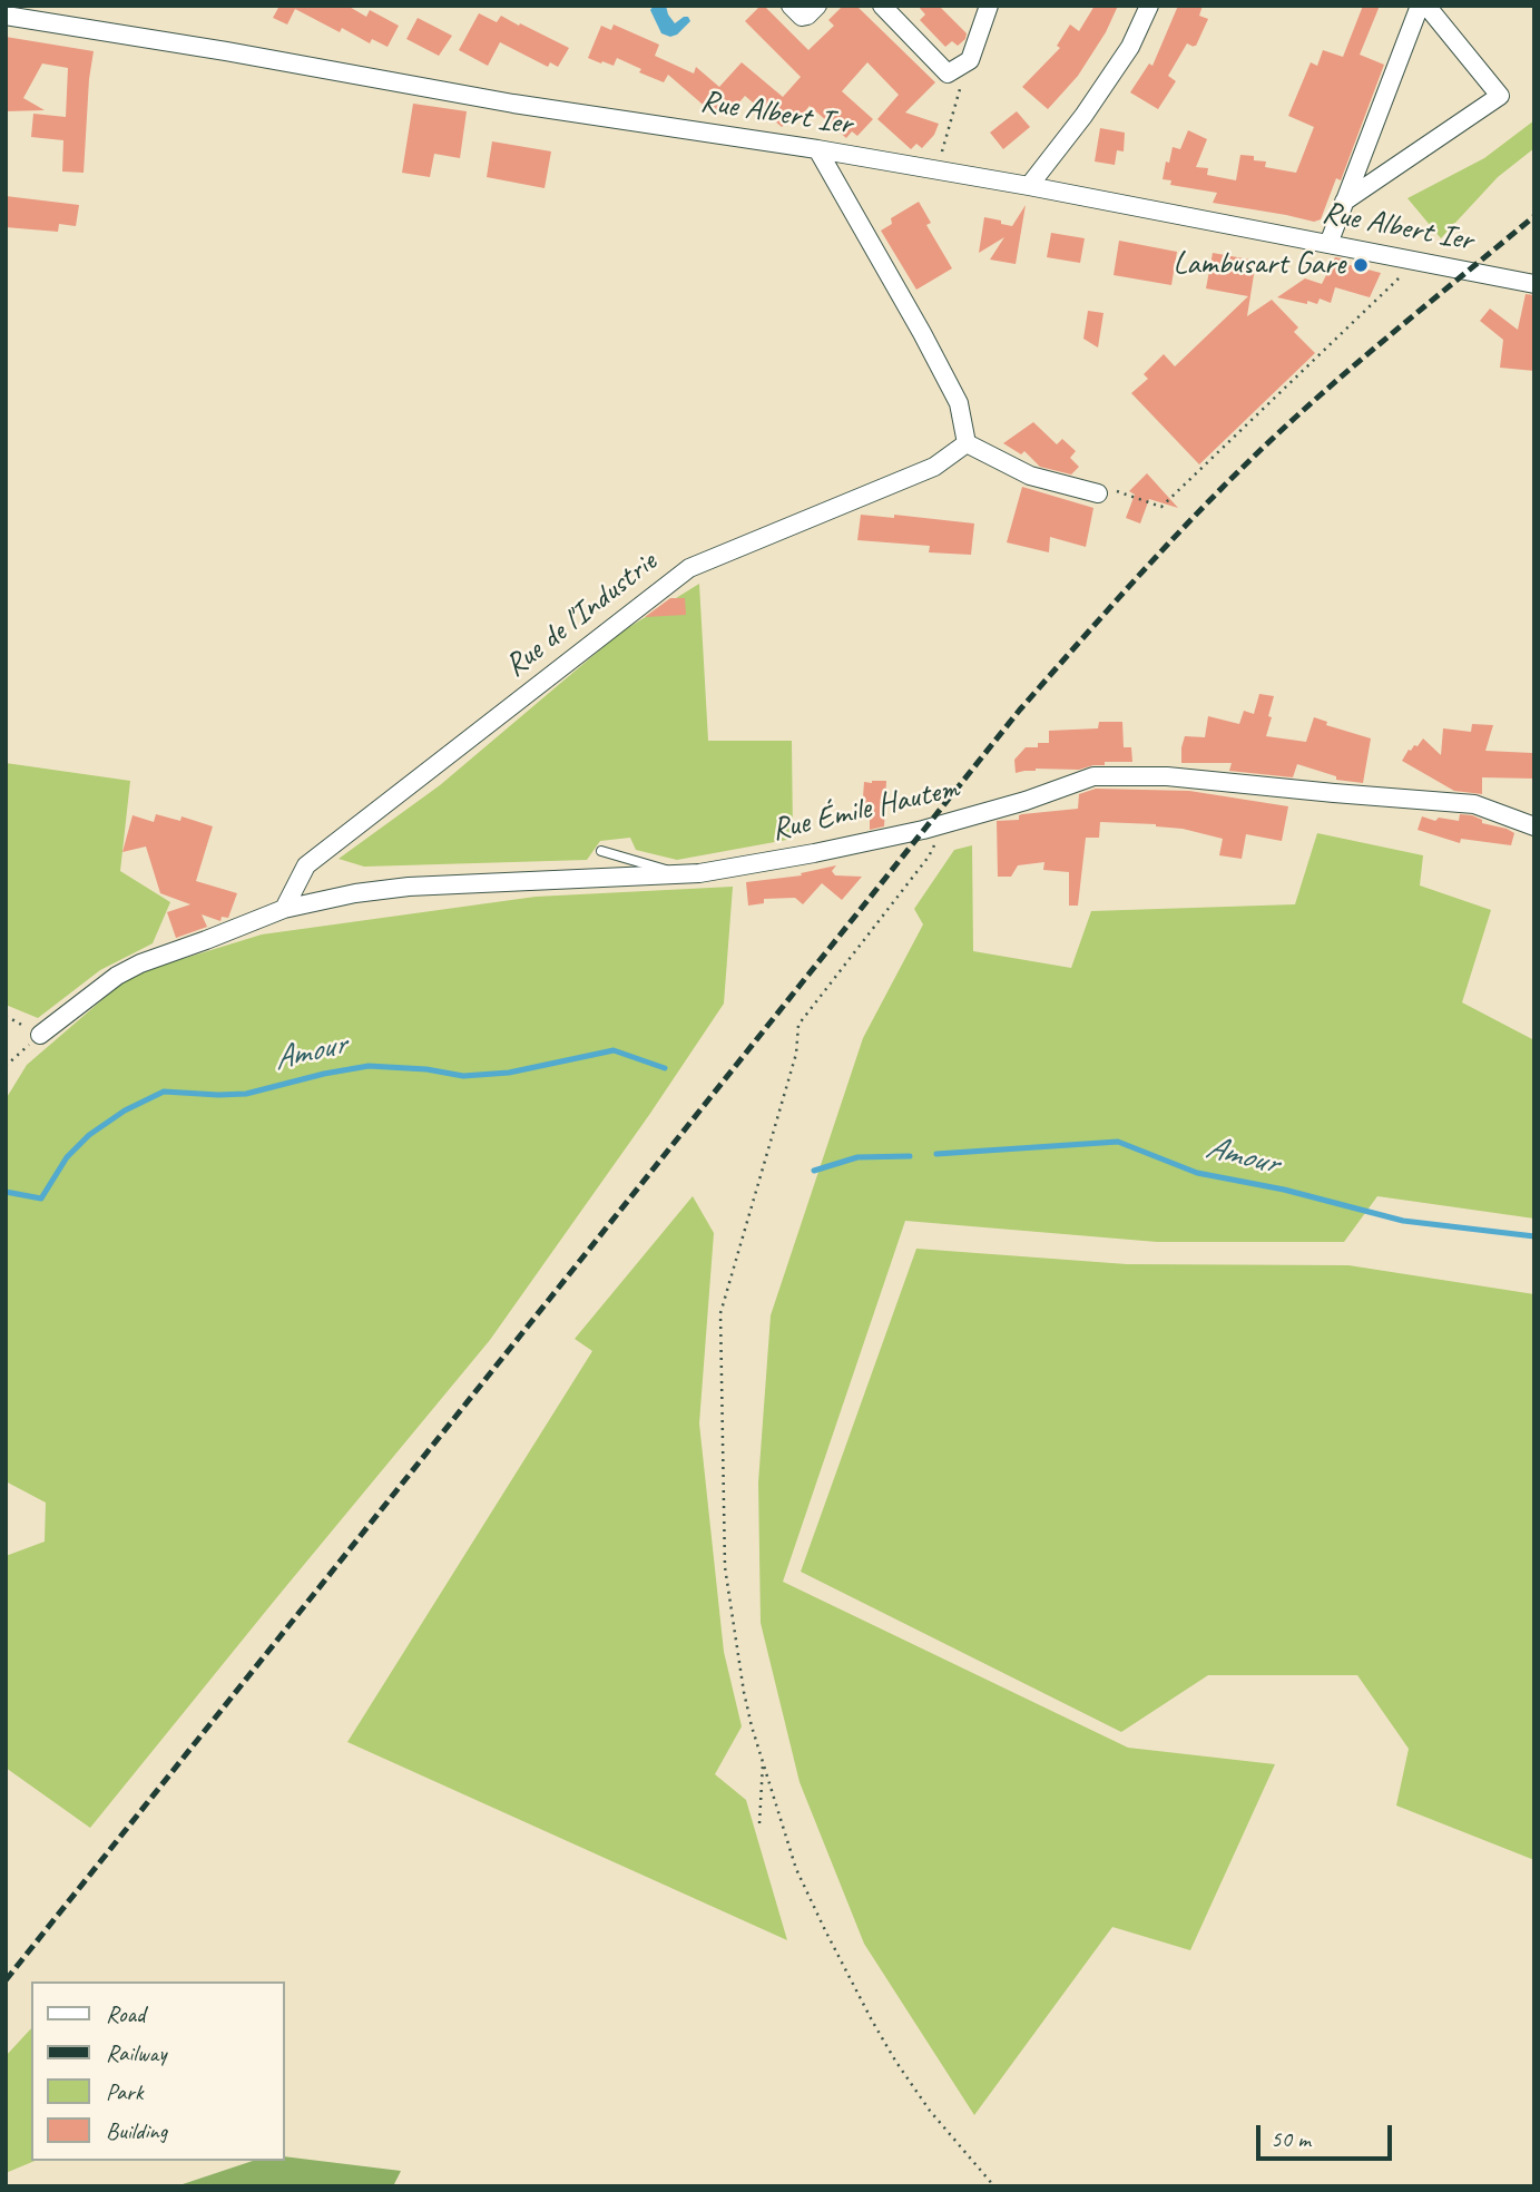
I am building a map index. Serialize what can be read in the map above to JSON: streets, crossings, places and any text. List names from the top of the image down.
{
  "streets": {
    "street": ["Rue Albert Ier", "Rue de l'Industrie", "Rue Émile Hautem"]
  },
  "crossings": [
    ["Rue de l'Industrie", "Rue Émile Hautem"]
  ],
  "water": ["Amour"],
  "places": ["Lambusart Gare"],
  "legend": [
    "Road",
    "Railway",
    "Park",
    "Building"
  ],
  "scale_bar": "50 m"
}
